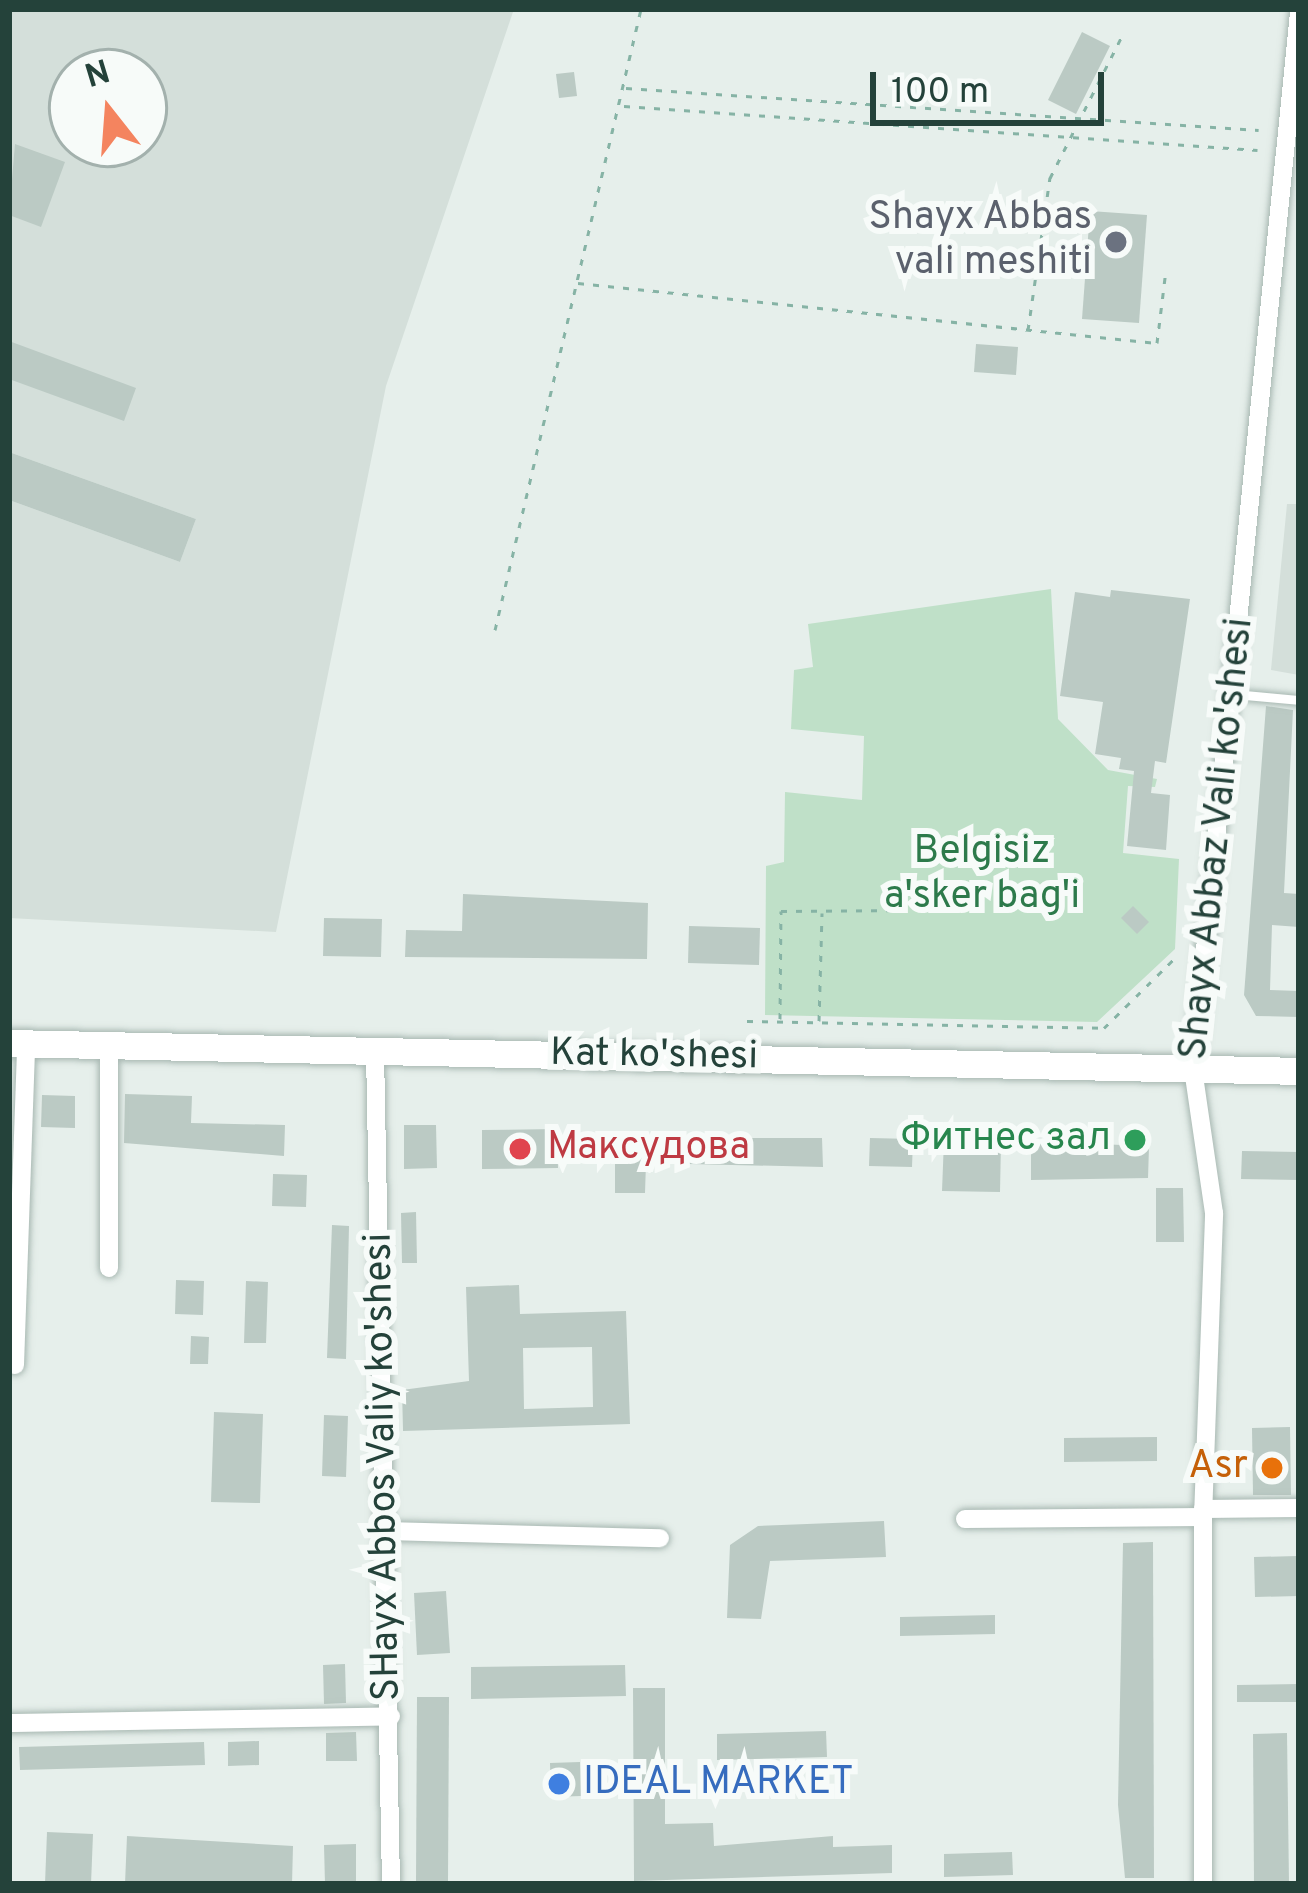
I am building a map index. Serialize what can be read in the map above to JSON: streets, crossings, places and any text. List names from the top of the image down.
{
  "streets": {
    "street": ["Shayx Abbaz Vali ko'shesi", "Kat ko'shesi", "SHayx Abbos Valiy ko'shesi"]
  },
  "crossings": [
    ["Shayx Abbaz Vali ko'shesi", "Kat ko'shesi"],
    ["Kat ko'shesi", "SHayx Abbos Valiy ko'shesi"]
  ],
  "parks": ["Belgisiz a'sker bag'i"],
  "places": [
    "Shayx Abbas vali meshiti",
    "Фитнес зал",
    "Максудова",
    "Asr",
    "IDEAL MARKET"
  ],
  "scale_bar": "100 m",
  "north": "top"
}
